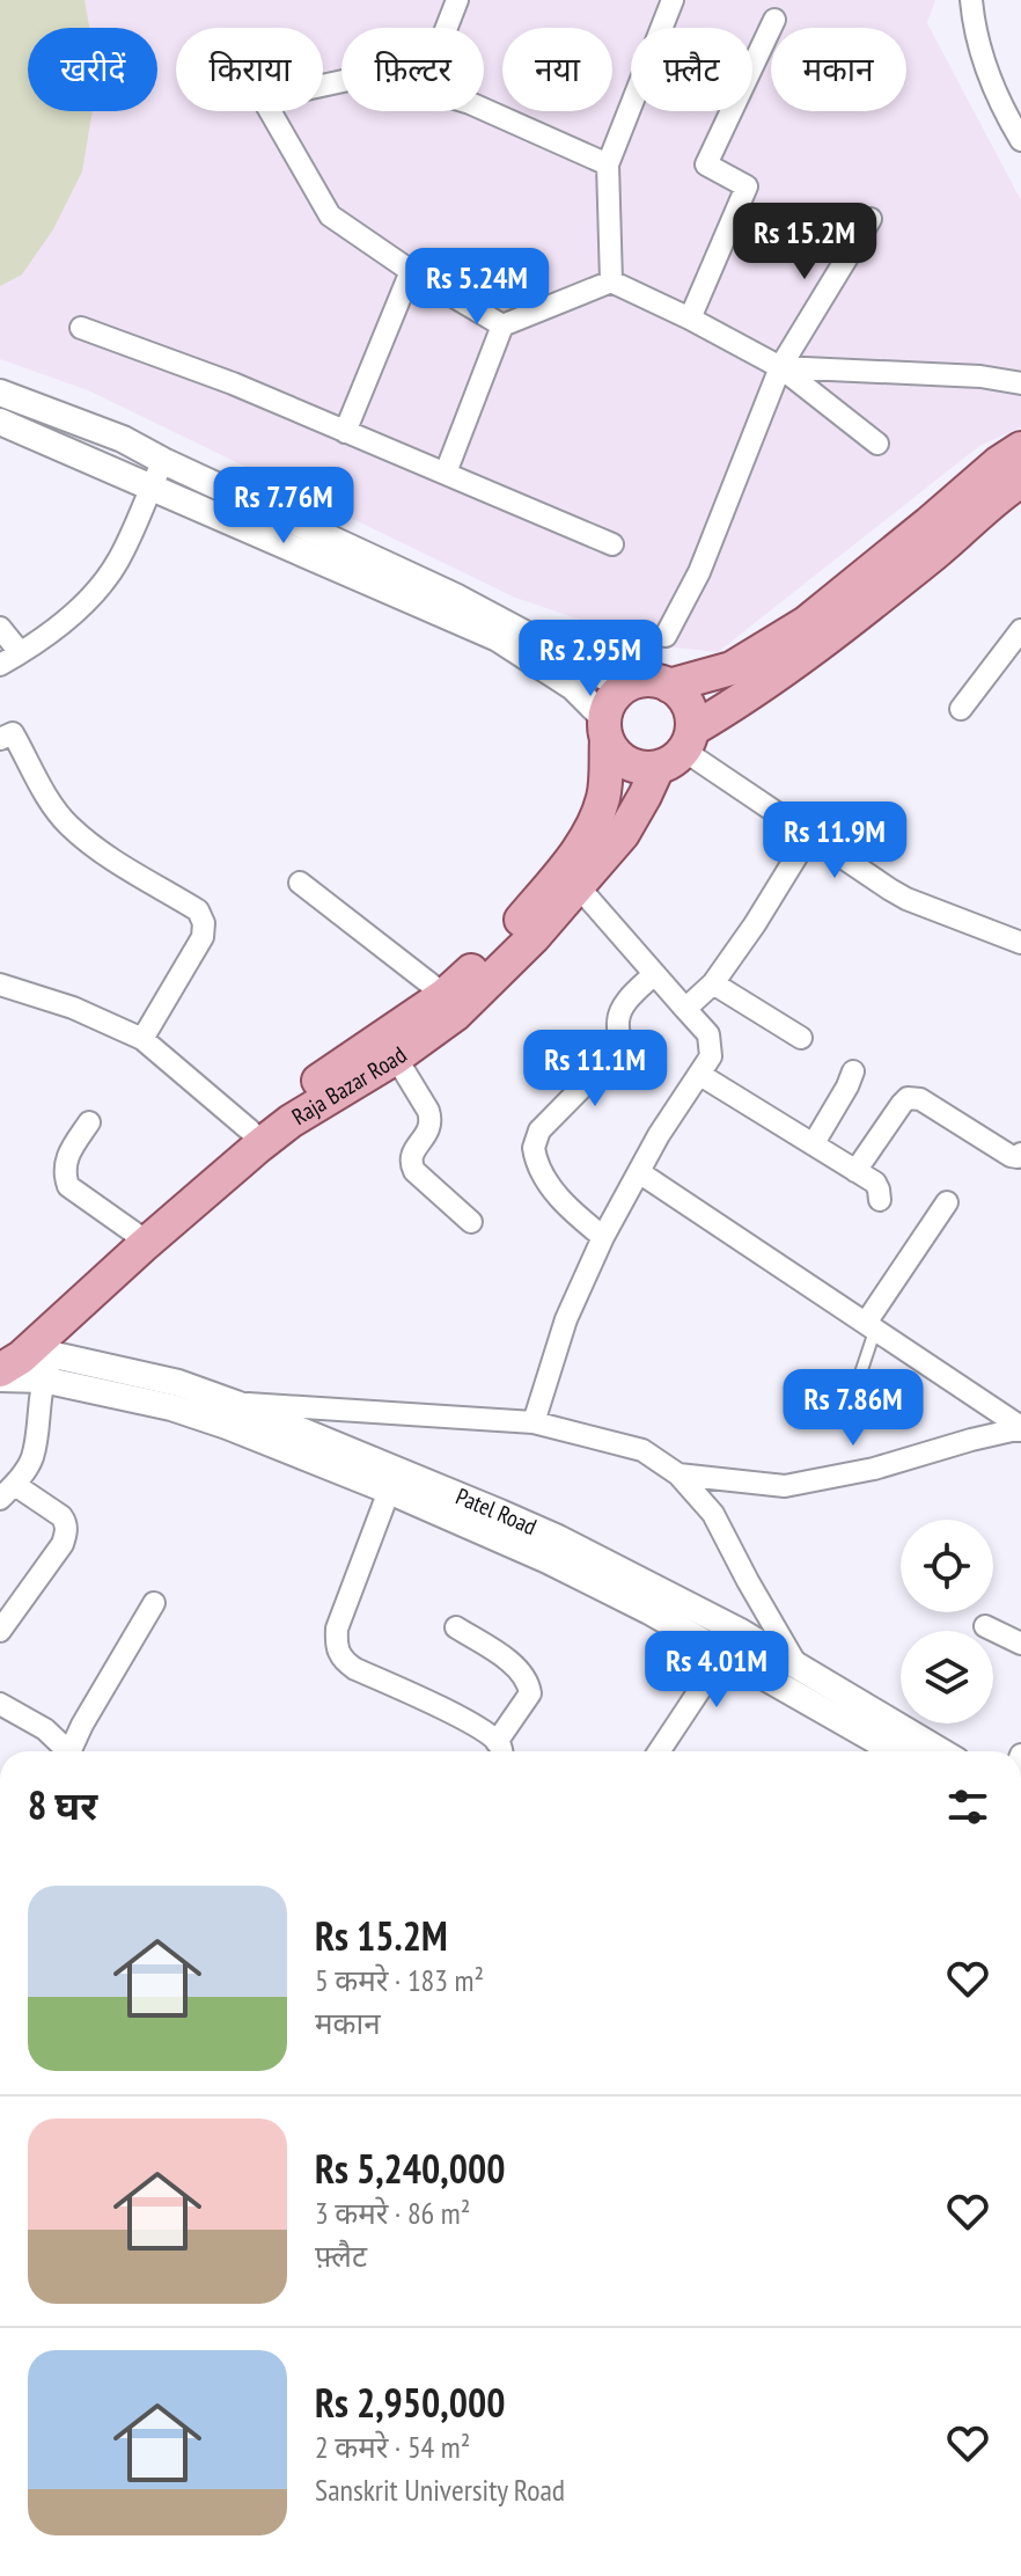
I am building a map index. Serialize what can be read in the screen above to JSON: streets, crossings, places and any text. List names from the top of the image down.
{
  "streets": {
    "main road": ["Raja Bazar Road"],
    "street": ["Patel Road"]
  },
  "crossings": [
    ["Raja Bazar Road", "Patel Road"]
  ],
  "page": {
    "chip": [
      "खरीदें",
      "किराया",
      "फ़िल्टर",
      "नया",
      "फ़्लैट",
      "मकान"
    ],
    "price": [
      "Rs 15.2M",
      "Rs 5.24M",
      "Rs 7.76M",
      "Rs 2.95M",
      "Rs 11.9M",
      "Rs 11.1M",
      "Rs 7.86M",
      "Rs 4.01M"
    ],
    "heading": "8 घर",
    "list": [
      {
        "name": "Rs 15.2M",
        "note": "5 कमरे · 183 m² · मकान"
      },
      {
        "name": "Rs 5,240,000",
        "note": "3 कमरे · 86 m² · फ़्लैट"
      },
      {
        "name": "Rs 2,950,000",
        "note": "2 कमरे · 54 m² · Sanskrit University Road"
      }
    ]
  }
}
